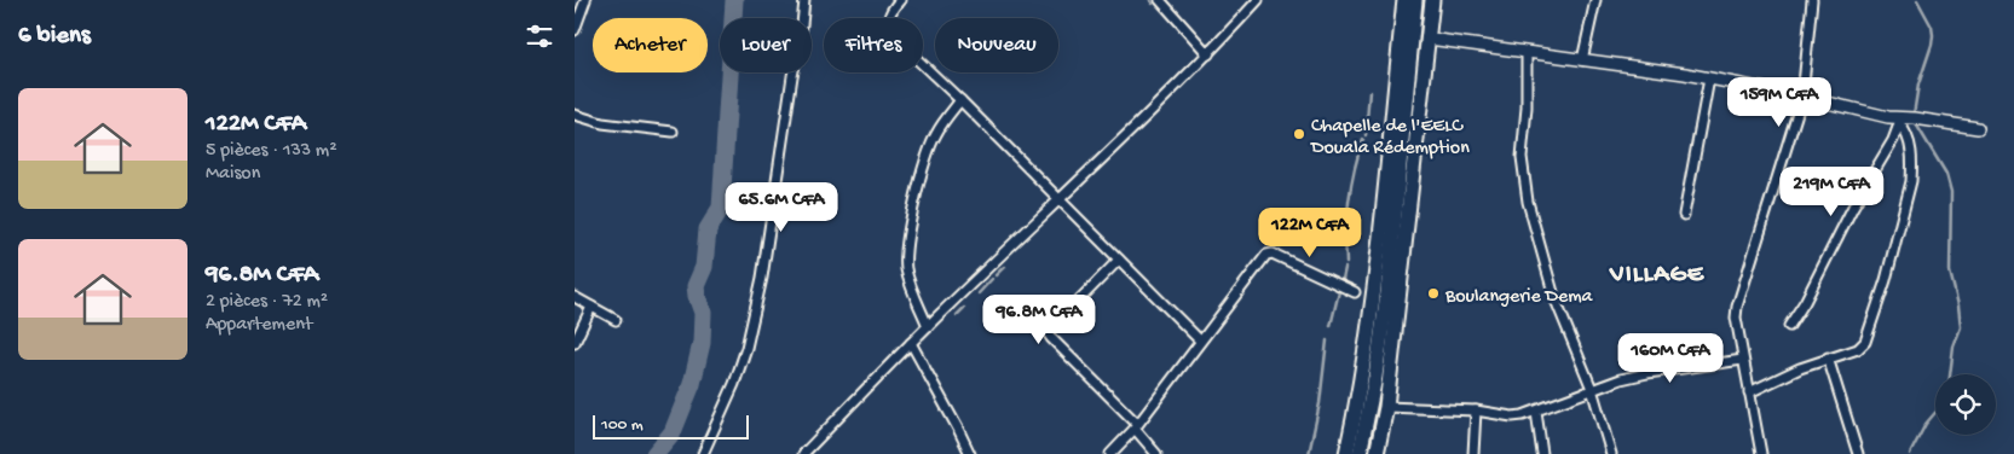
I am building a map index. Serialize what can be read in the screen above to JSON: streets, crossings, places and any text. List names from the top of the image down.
{
  "districts": ["VILLAGE"],
  "places": ["Chapelle de l'EELC Douala Rédemption", "Boulangerie Dema"],
  "scale_bar": "100 m",
  "page": {
    "heading": "6 biens",
    "chip": [
      "Acheter",
      "Louer",
      "Filtres",
      "Nouveau"
    ],
    "list": [
      {
        "name": "122M CFA",
        "note": "5 pièces · 133 m² · Maison"
      },
      {
        "name": "96.8M CFA",
        "note": "2 pièces · 72 m² · Appartement"
      }
    ],
    "price": [
      "159M CFA",
      "219M CFA",
      "65.6M CFA",
      "122M CFA",
      "96.8M CFA",
      "160M CFA"
    ],
    "scale": "100 m"
  }
}
